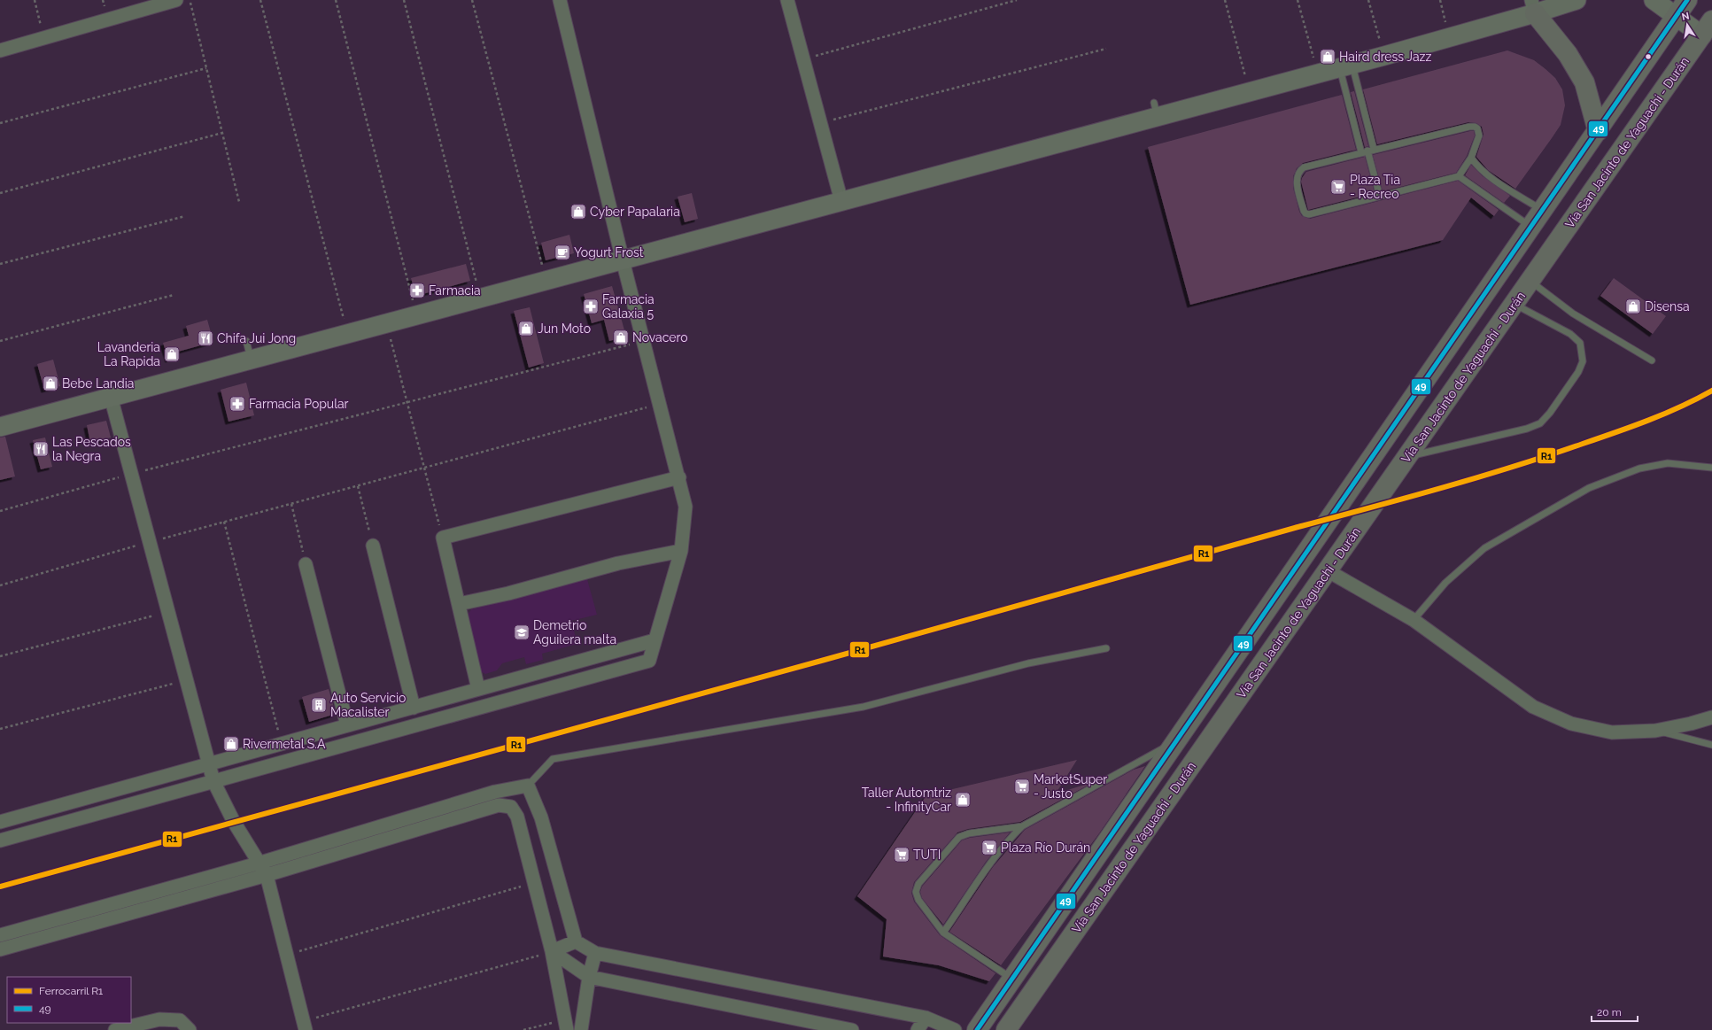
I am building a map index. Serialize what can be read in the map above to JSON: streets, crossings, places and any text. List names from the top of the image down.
{
  "streets": {
    "main road": ["Vía San Jacinto de Yaguachi - Durán"]
  },
  "places": {
    "shop": [
      "Haird dress Jazz",
      "Cyber Papalaria",
      "Disensa",
      "Jun Moto",
      "Novacero",
      "Lavanderia La Rapida",
      "Bebe Landia",
      "Rivermetal S.A",
      "Taller Automtriz - InfinityCar"
    ],
    "supermarket": [
      "Plaza Tia - Recreo",
      "MarketSuper - Justo",
      "Plaza Río Durán",
      "TUTI"
    ],
    "cafe": ["Yogurt Frost"],
    "pharmacy": ["Farmacia", "Farmacia Galaxia 5", "Farmacia Popular"],
    "restaurant": ["Chifa Jui Jong", "Las Pescados la Negra"],
    "school or university": ["Demetrio Aguilera malta"],
    "building": ["Auto Servicio Macalister"]
  },
  "lines": ["transit line 49", "rail line R1"],
  "legend": ["Ferrocarril R1", "49"],
  "scale_bar": "20 m",
  "north": "top"
}
